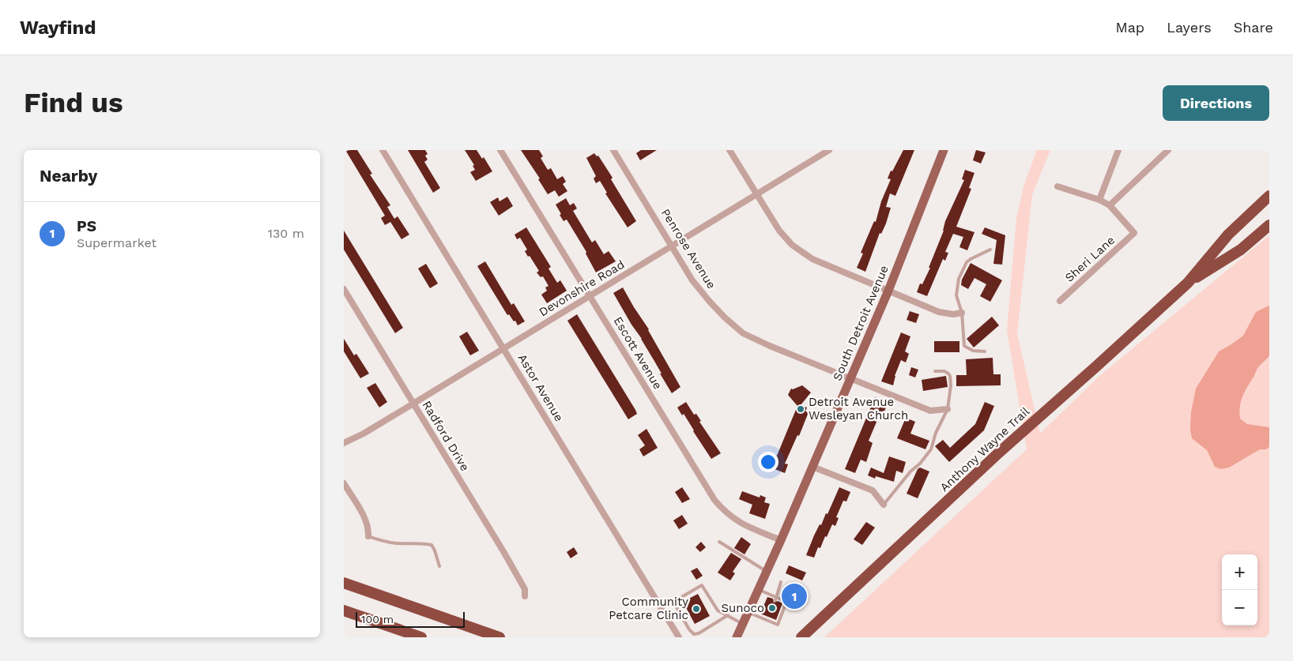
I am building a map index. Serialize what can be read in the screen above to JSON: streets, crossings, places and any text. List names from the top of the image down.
{
  "streets": {
    "highway": ["Anthony Wayne Trail"],
    "main road": ["South Detroit Avenue"],
    "street": [
      "Penrose Avenue",
      "Sheri Lane",
      "Devonshire Road",
      "Escott Avenue",
      "Astor Avenue",
      "Radford Drive"
    ]
  },
  "crossings": [
    ["Penrose Avenue", "Devonshire Road"],
    ["Penrose Avenue", "South Detroit Avenue"],
    ["Devonshire Road", "Escott Avenue"],
    ["Devonshire Road", "Astor Avenue"],
    ["Devonshire Road", "Radford Drive"],
    ["South Detroit Avenue", "Escott Avenue"]
  ],
  "places": ["Detroit Avenue Wesleyan Church", "Sunoco", "Community Petcare Clinic"],
  "scale_bar": "100 m",
  "page": {
    "header": "Wayfind",
    "nav": ["Map", "Layers", "Share"],
    "buttons": "Directions",
    "title": "Find us",
    "heading": "Nearby",
    "list": [
      {
        "mark": "1",
        "name": "PS",
        "note": "Supermarket",
        "value": "130 m"
      }
    ],
    "map_buttons": ["+", "−"],
    "pins": "1",
    "scale": "100 m"
  }
}
